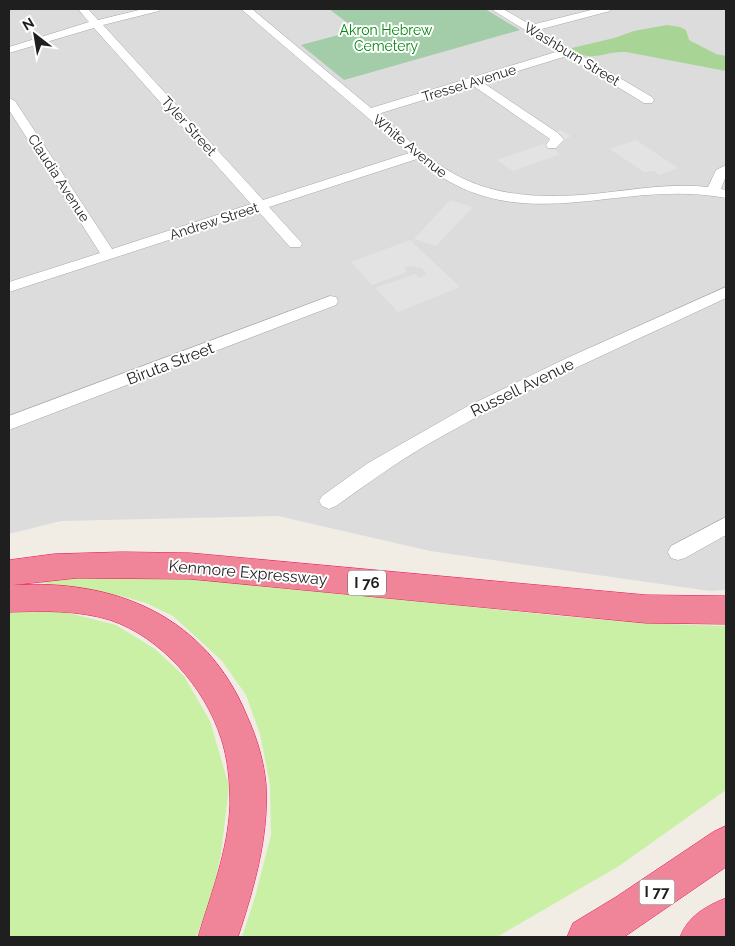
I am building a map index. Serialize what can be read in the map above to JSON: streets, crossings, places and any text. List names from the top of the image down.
{
  "streets": {
    "highway": ["Kenmore Expressway", "I 76", "I 77"],
    "street": [
      "Washburn Street",
      "Tressel Avenue",
      "Tyler Street",
      "White Avenue",
      "Claudia Avenue",
      "Andrew Street",
      "Biruta Street",
      "Russell Avenue"
    ]
  },
  "crossings": [
    ["Washburn Street", "Tressel Avenue"],
    ["Tressel Avenue", "White Avenue"],
    ["Tyler Street", "Andrew Street"],
    ["White Avenue", "Andrew Street"],
    ["Claudia Avenue", "Andrew Street"]
  ],
  "parks": ["Akron Hebrew Cemetery"],
  "north": "top left"
}
